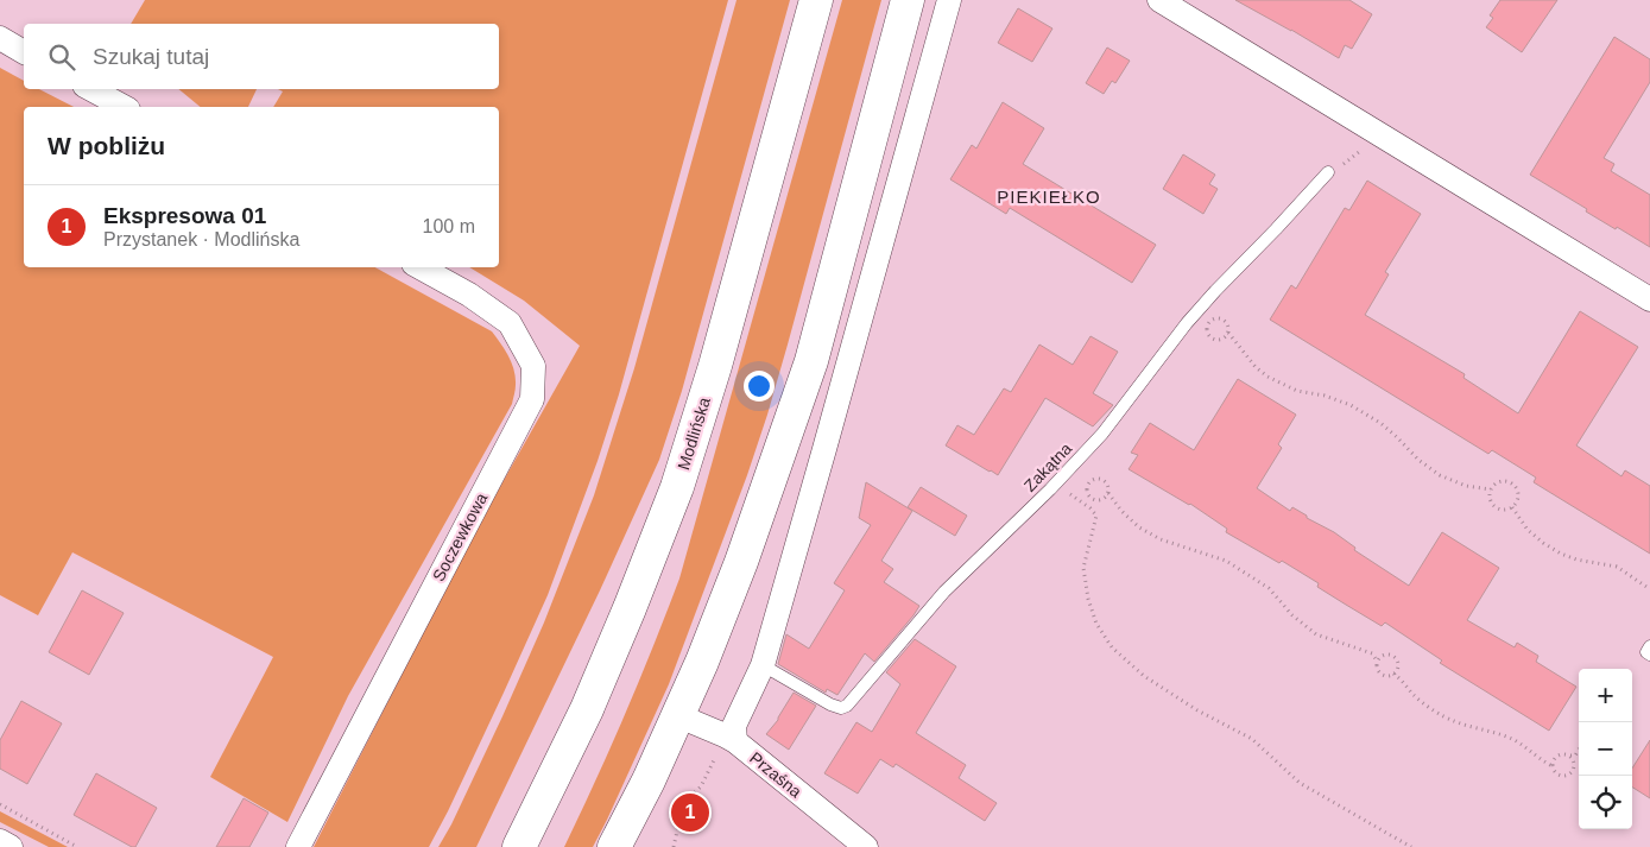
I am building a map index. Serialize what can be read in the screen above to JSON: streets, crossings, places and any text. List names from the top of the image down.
{
  "streets": {
    "main road": ["Modlińska"],
    "street": ["Soczewkowa", "Przaśna"],
    "lane": ["Zakątna"]
  },
  "districts": ["PIEKIEŁKO"],
  "page": {
    "search": "Szukaj tutaj",
    "heading": "W pobliżu",
    "list": [
      {
        "mark": "1",
        "name": "Ekspresowa 01",
        "note": "Przystanek · Modlińska",
        "value": "100 m"
      }
    ],
    "map_buttons": ["+", "−"],
    "pins": "1"
  }
}
